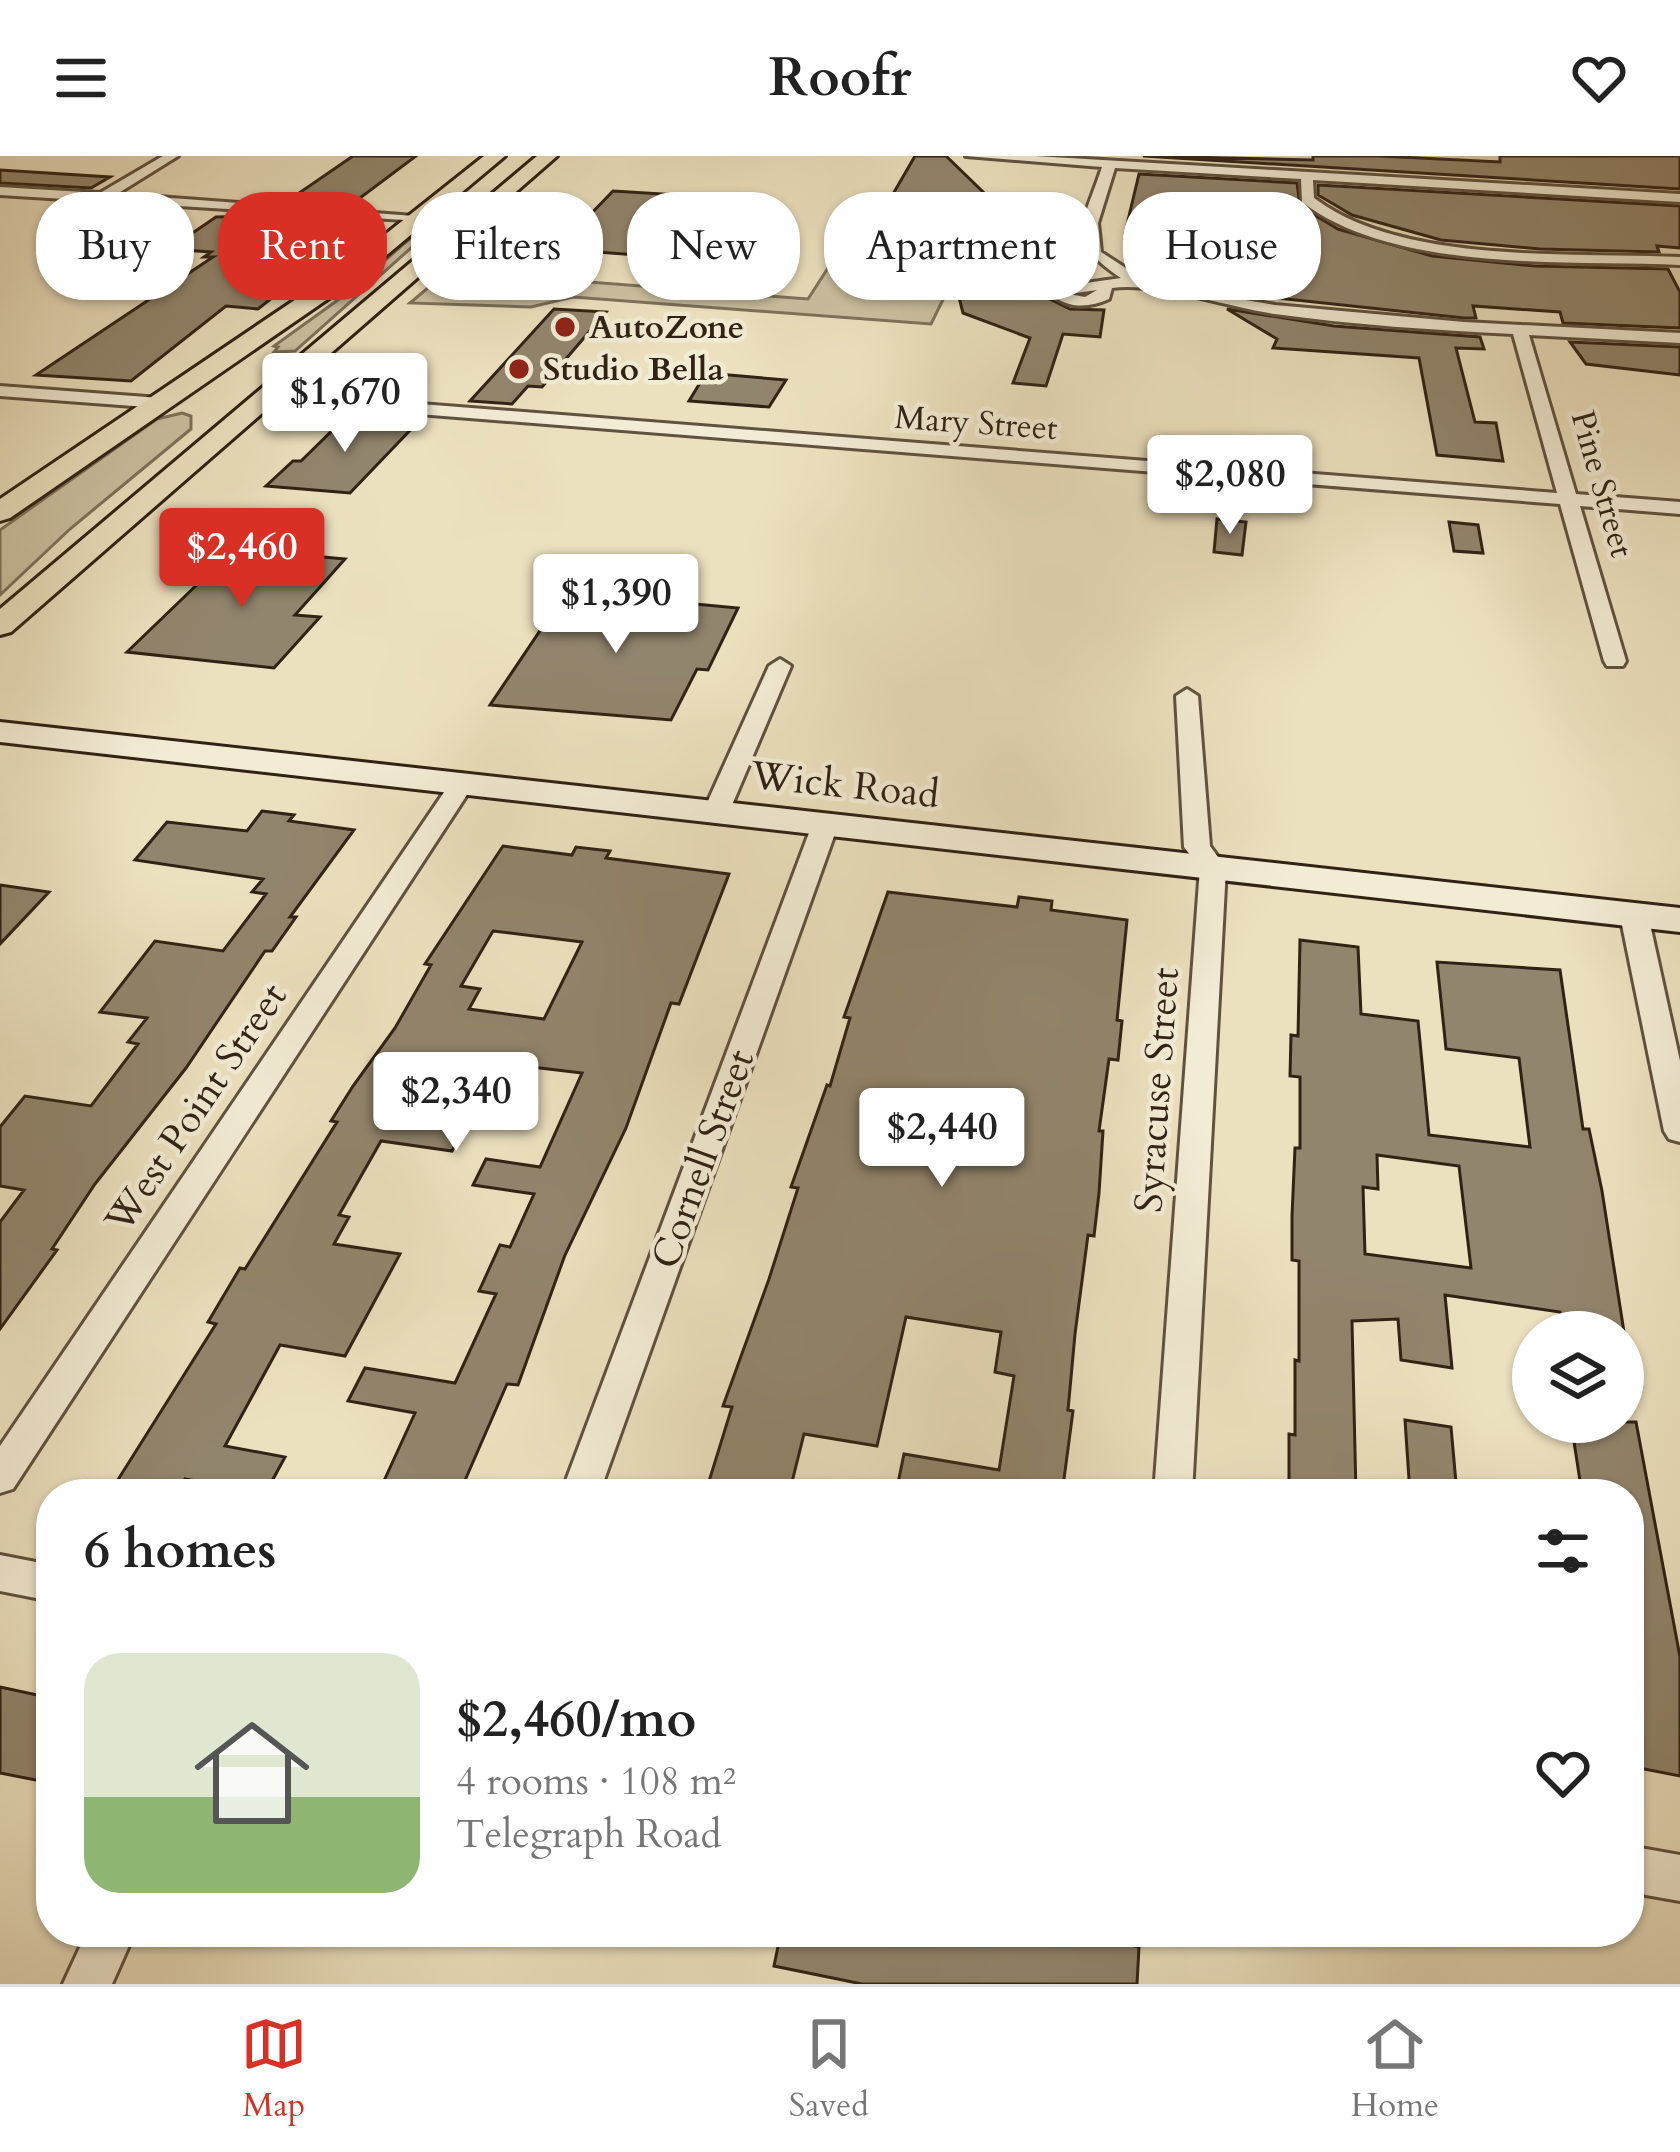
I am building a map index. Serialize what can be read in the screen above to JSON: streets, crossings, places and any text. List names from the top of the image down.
{
  "streets": {
    "street": [
      "Mary Street",
      "Pine Street",
      "Wick Road",
      "Syracuse Street",
      "West Point Street",
      "Cornell Street"
    ]
  },
  "crossings": [
    ["Mary Street", "Pine Street"],
    ["Wick Road", "Syracuse Street"],
    ["Wick Road", "West Point Street"],
    ["Wick Road", "Cornell Street"]
  ],
  "places": ["AutoZone", "Studio Bella"],
  "page": {
    "header": "Roofr",
    "chip": [
      "Buy",
      "Rent",
      "Filters",
      "New",
      "Apartment",
      "House"
    ],
    "price": [
      "$1,670",
      "$2,080",
      "$2,460",
      "$1,390",
      "$2,340",
      "$2,440"
    ],
    "heading": "6 homes",
    "list": [
      {
        "name": "$2,460/mo",
        "note": "4 rooms · 108 m² · Telegraph Road"
      }
    ],
    "tabs": ["Map", "Saved", "Home"]
  }
}
